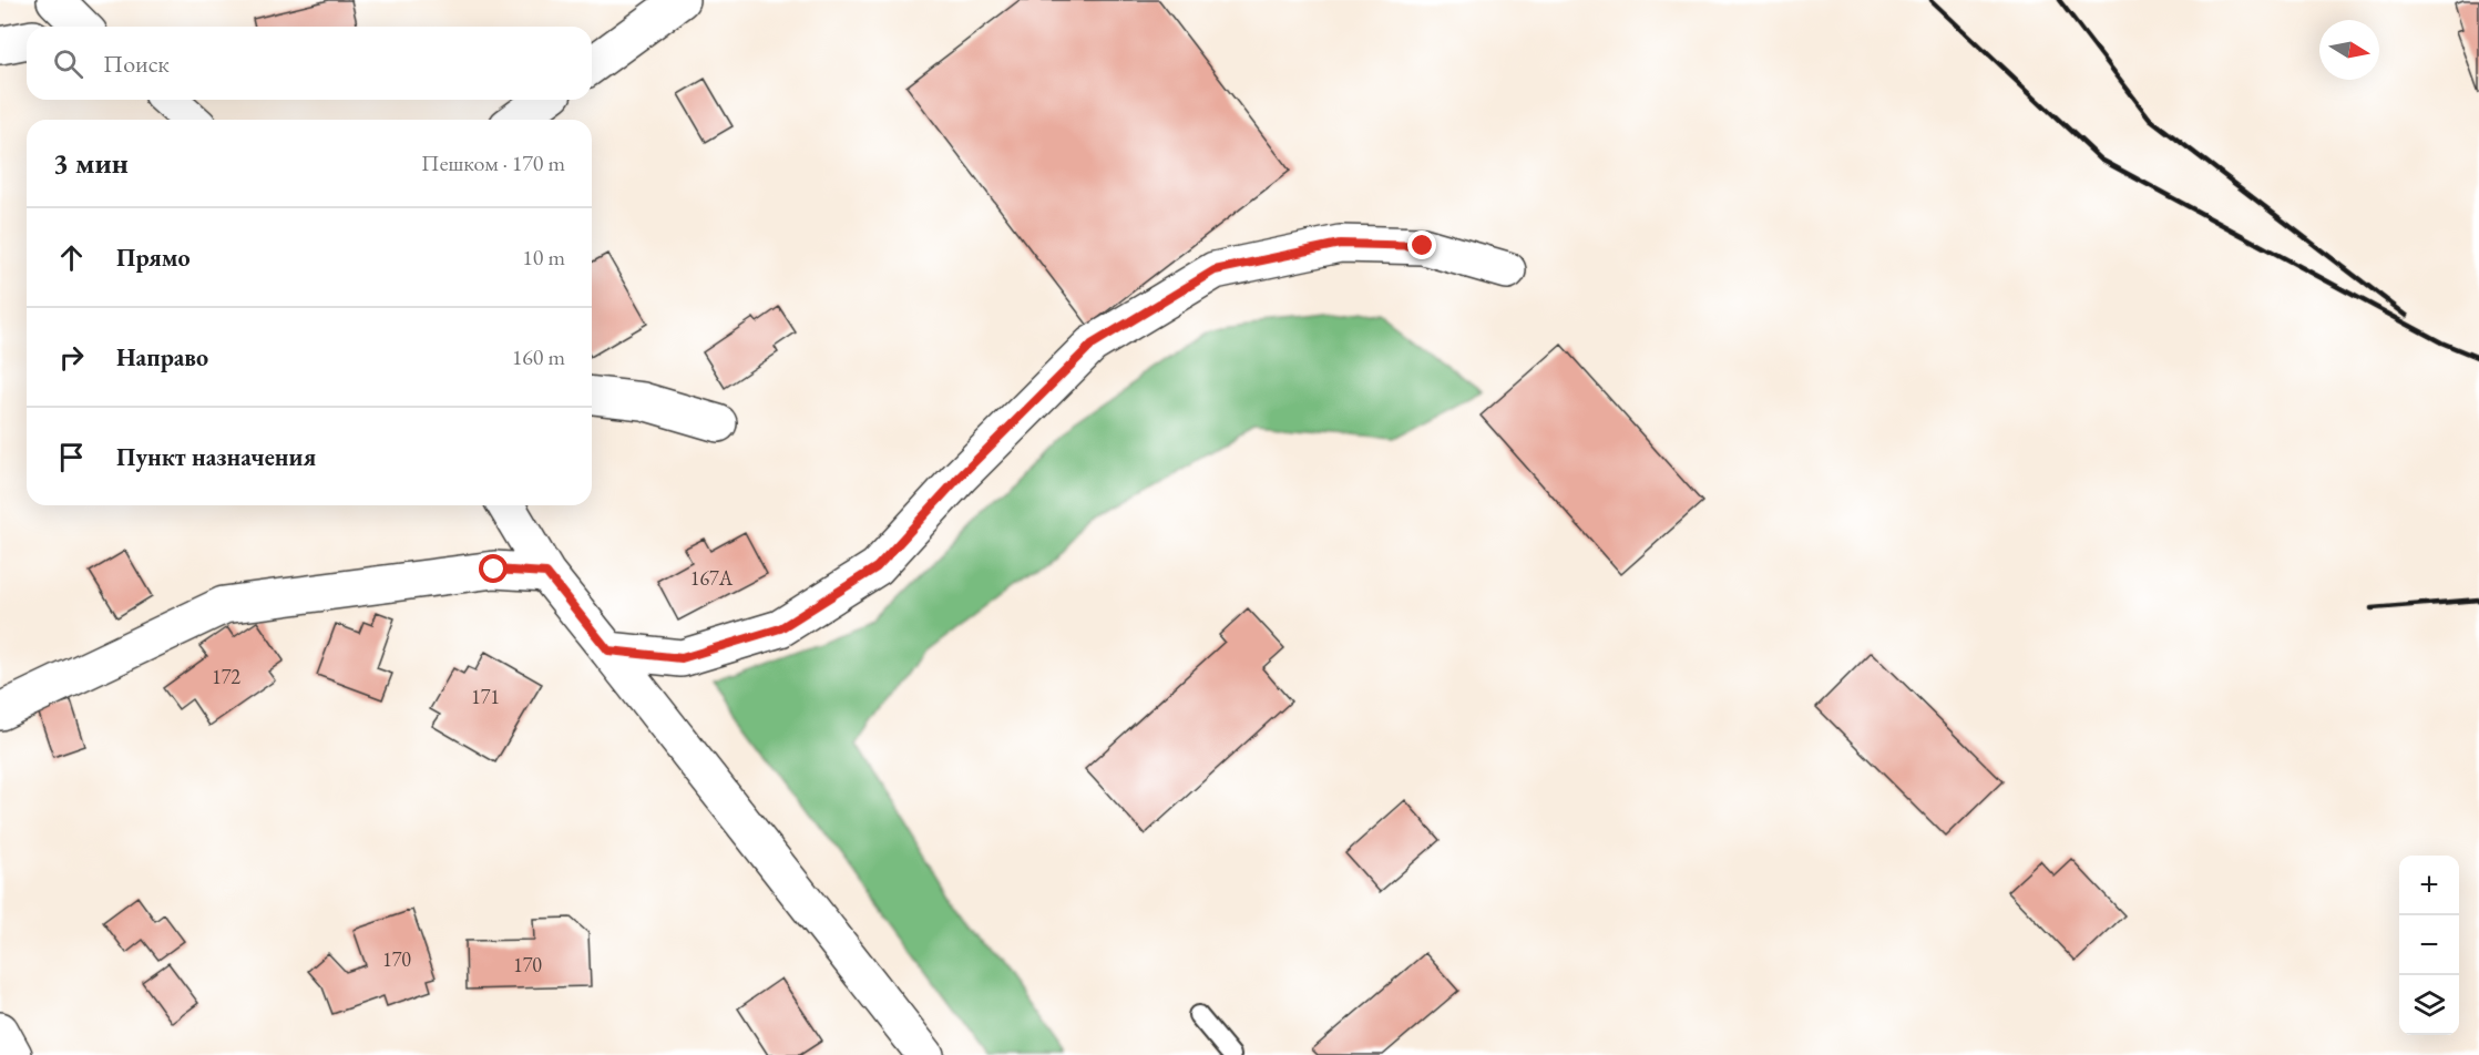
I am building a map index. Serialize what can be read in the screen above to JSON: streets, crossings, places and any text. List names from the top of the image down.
{
  "house_numbers": [
    "167А",
    "172",
    "171",
    "170",
    "170"
  ],
  "north": "right",
  "page": {
    "search": "Поиск",
    "heading": ["3 мин", "Пешком · 170 m"],
    "list": [
      ["Прямо", "10 m"],
      ["Направо", "160 m"],
      "Пункт назначения"
    ],
    "map_buttons": ["+", "−"]
  }
}
